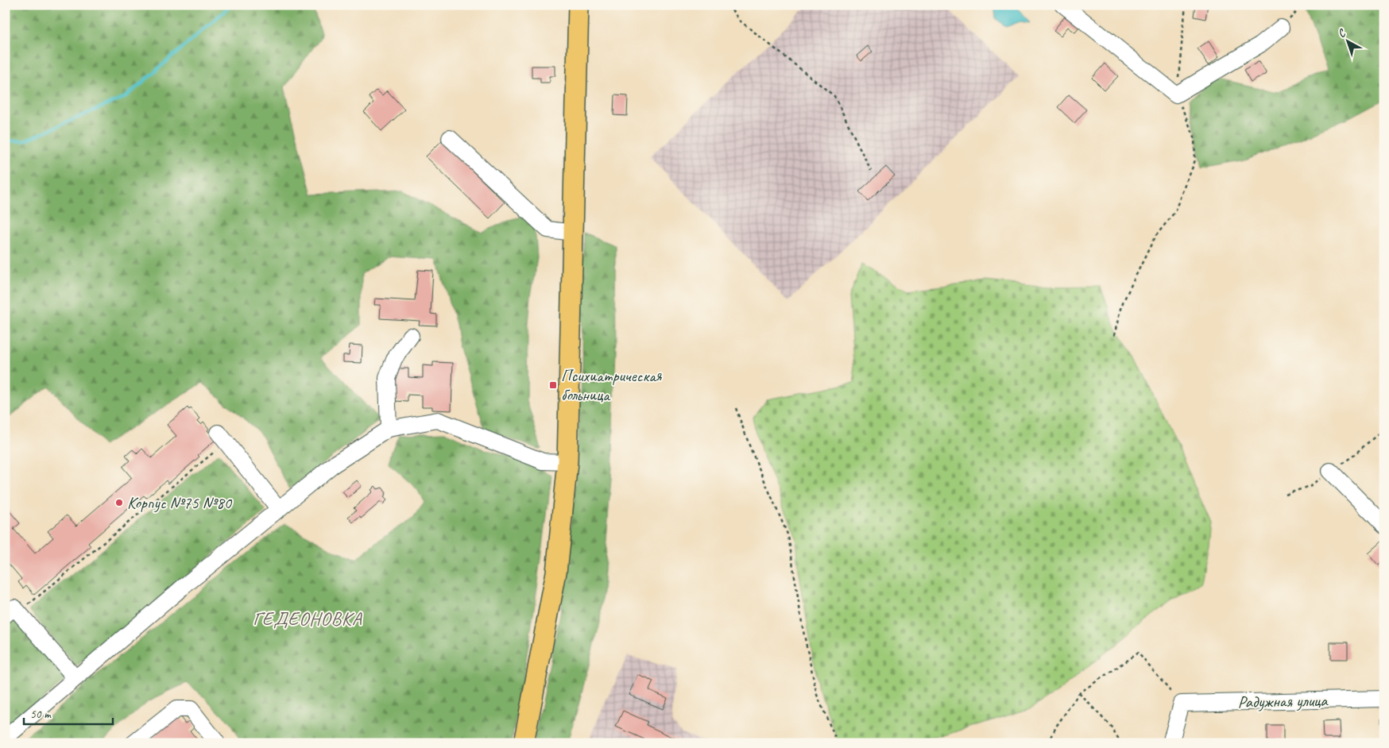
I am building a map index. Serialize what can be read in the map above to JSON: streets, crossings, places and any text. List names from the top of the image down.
{
  "streets": {
    "street": ["Радужная улица"]
  },
  "districts": ["ГЕДЕОНОВКА"],
  "places": {
    "transit": ["Психиатрическая больница"],
    "other": ["Корпус №75 №80"]
  },
  "scale_bar": "50 m",
  "north": "top left"
}
